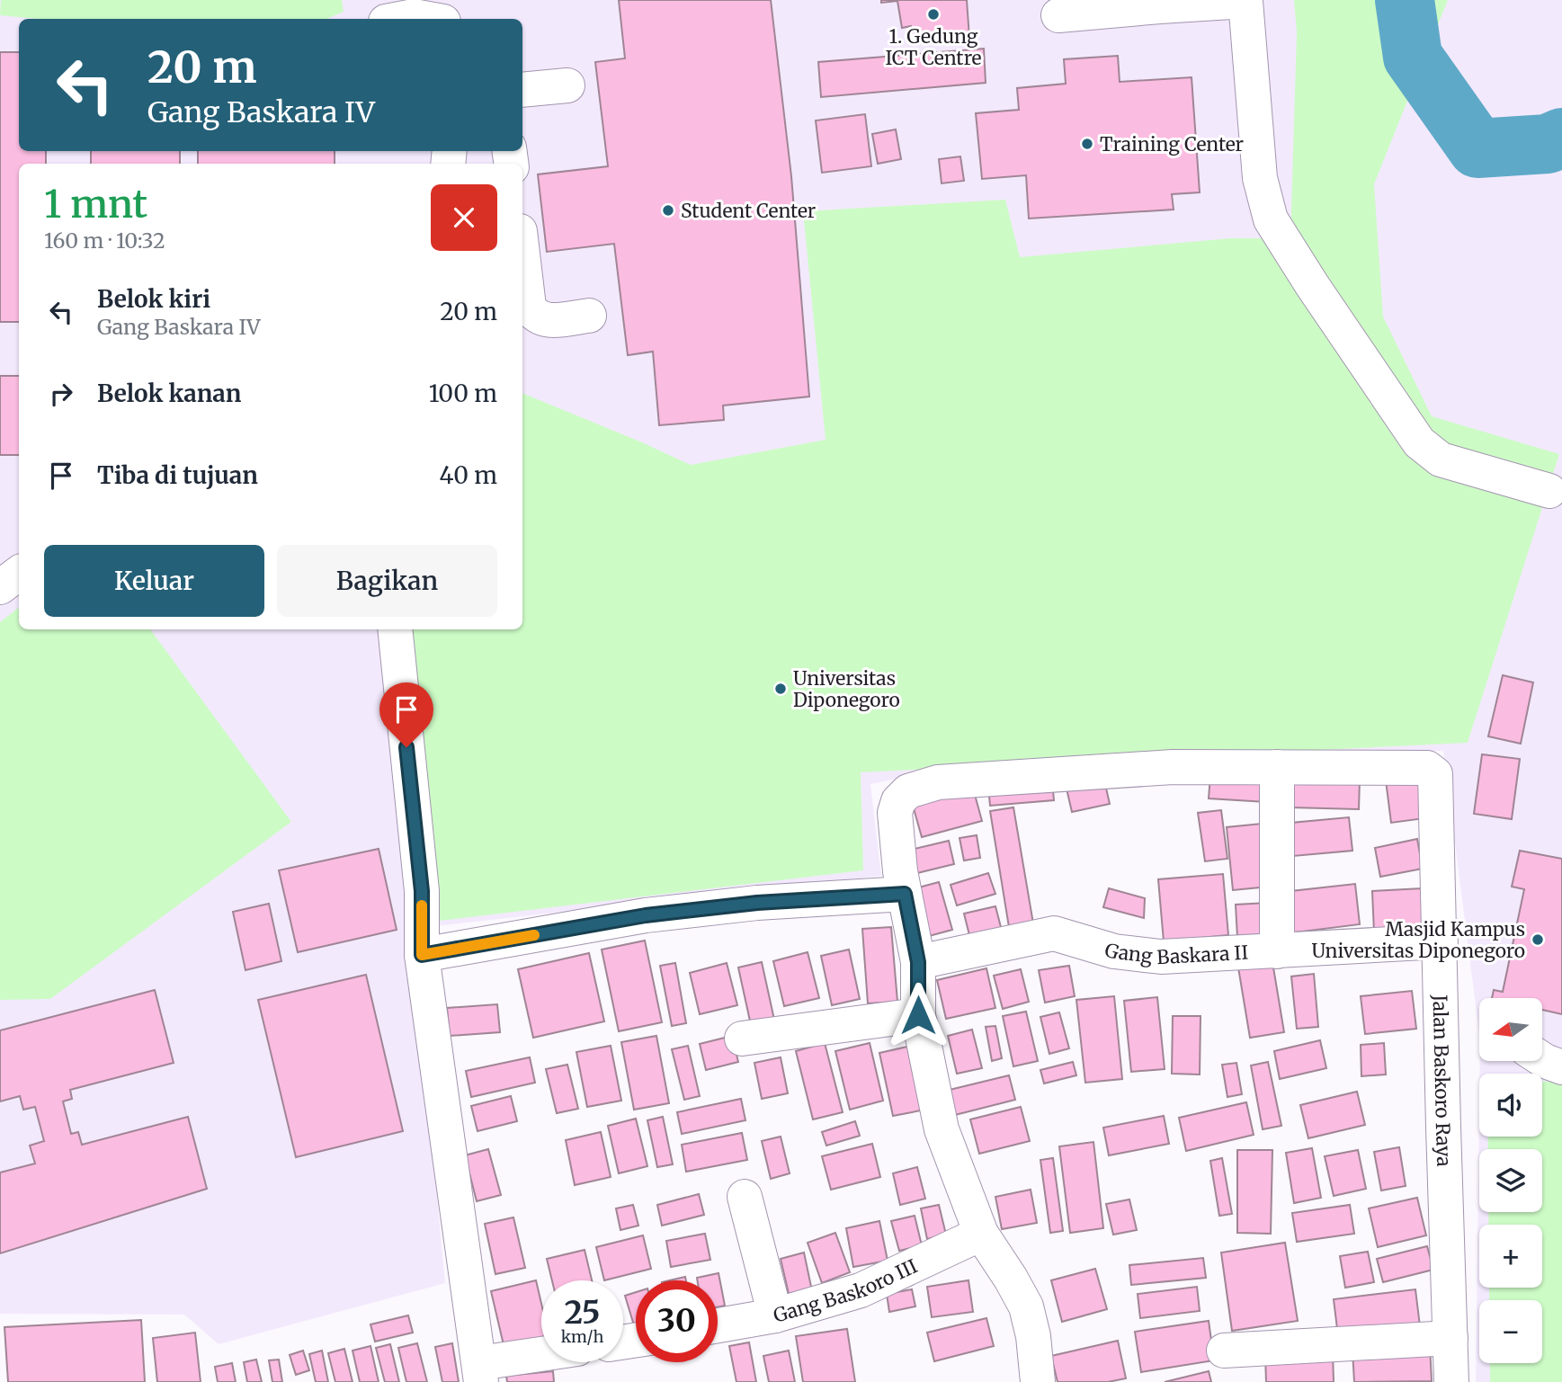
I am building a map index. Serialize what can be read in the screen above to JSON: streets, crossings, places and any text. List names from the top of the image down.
{
  "streets": {
    "street": ["Gang Baskara II", "Jalan Baskoro Raya", "Gang Baskoro III"]
  },
  "crossings": [
    ["Gang Baskara II", "Jalan Baskoro Raya"]
  ],
  "places": [
    "1. Gedung ICT Centre",
    "Training Center",
    "Student Center",
    "Universitas Diponegoro",
    "Masjid Kampus Universitas Diponegoro"
  ],
  "north": "left",
  "page": {
    "turn": ["20 m", "Gang Baskara IV"],
    "heading": ["1 mnt", "160 m · 10:32"],
    "list": [
      {
        "name": "Belok kiri",
        "note": "Gang Baskara IV",
        "value": "20 m"
      },
      {
        "name": "Belok kanan",
        "value": "100 m"
      },
      {
        "name": "Tiba di tujuan",
        "value": "40 m"
      }
    ],
    "buttons": ["Keluar", "Bagikan"],
    "map_buttons": ["+", "−"],
    "speed": "25 km/h",
    "limit": "30"
  }
}
